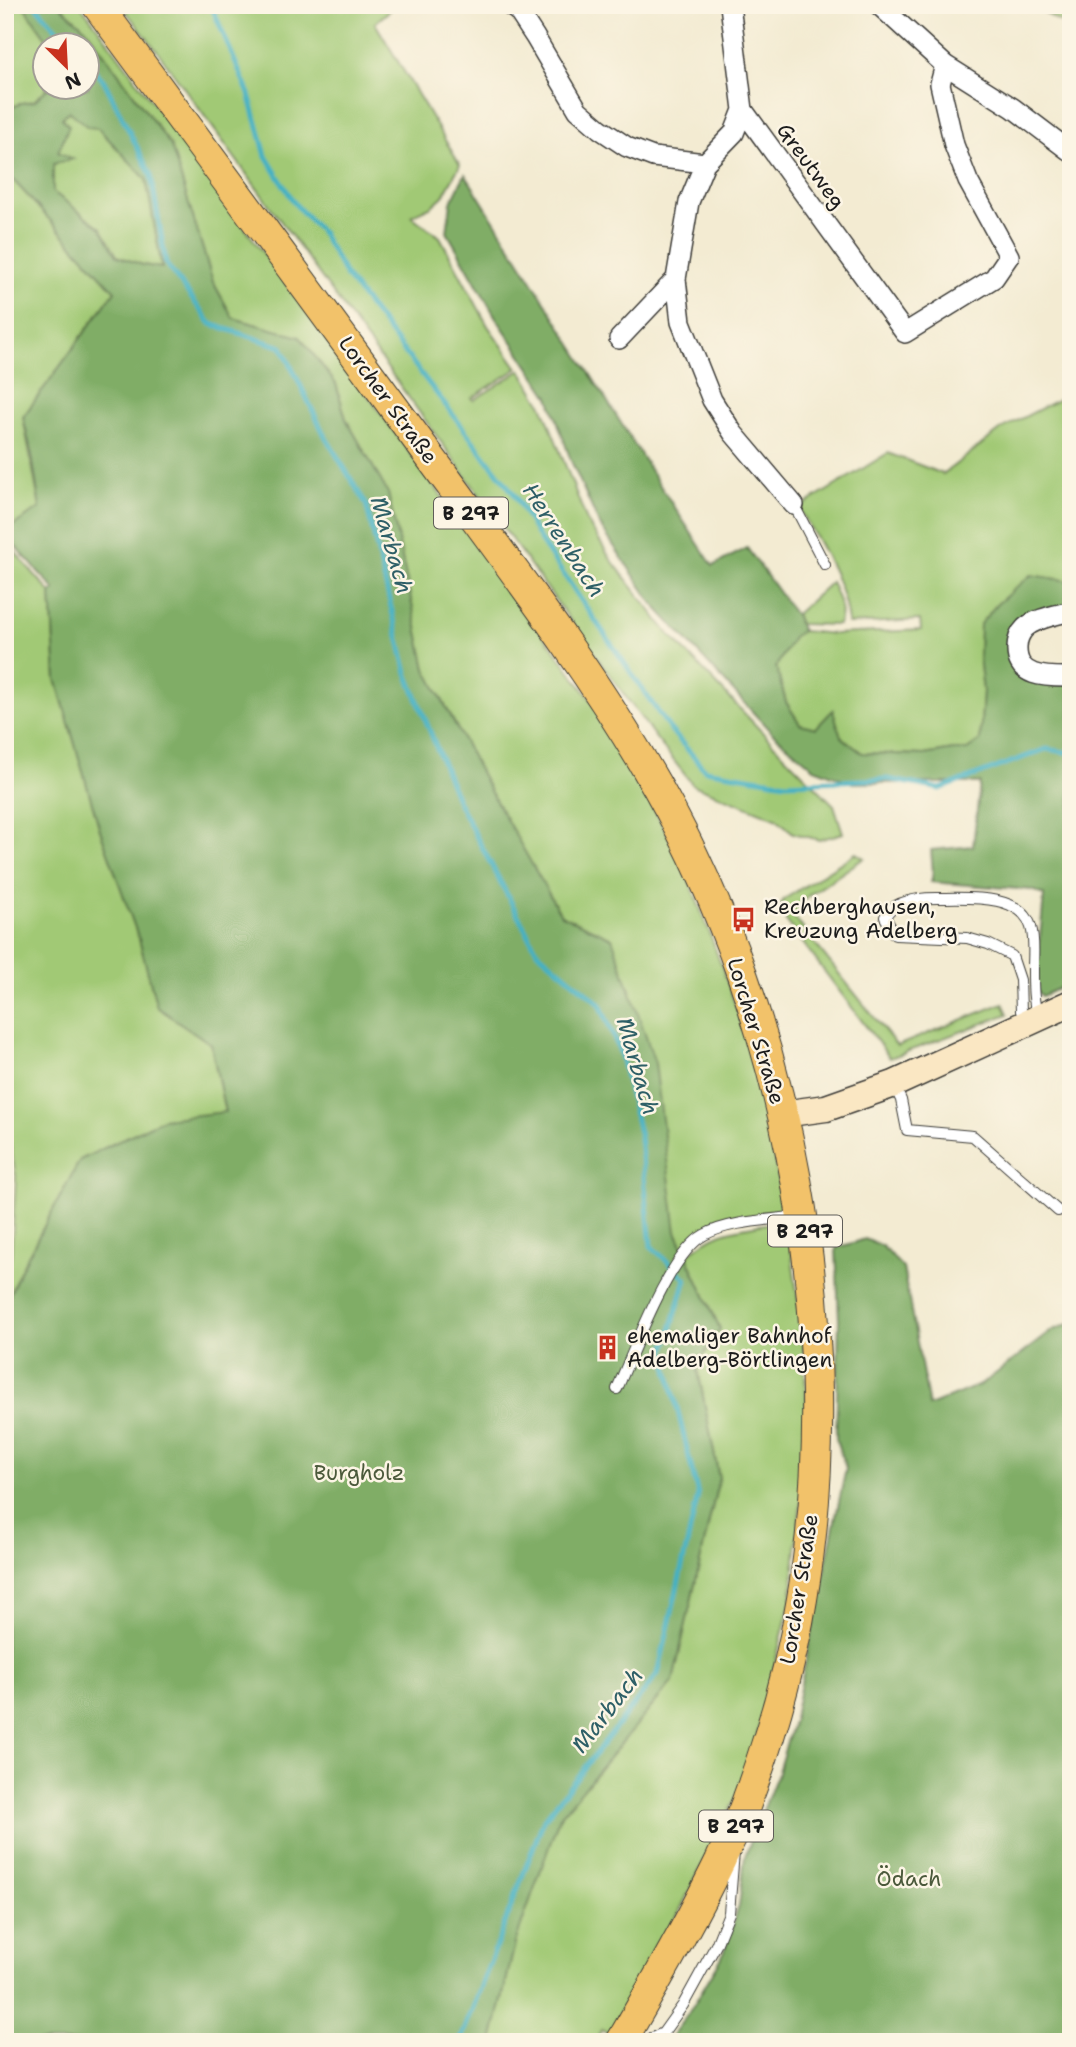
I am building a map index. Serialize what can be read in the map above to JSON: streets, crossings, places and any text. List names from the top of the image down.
{
  "streets": {
    "main road": ["Lorcher Straße", "B 297"],
    "street": ["Greutweg"]
  },
  "water": ["Herrenbach", "Marbach"],
  "parks": ["Burgholz", "Ödach"],
  "places": {
    "bus stop": ["Rechberghausen, Kreuzung Adelberg"],
    "building": ["ehemaliger Bahnhof Adelberg-Börtlingen"]
  },
  "north": "bottom right"
}
